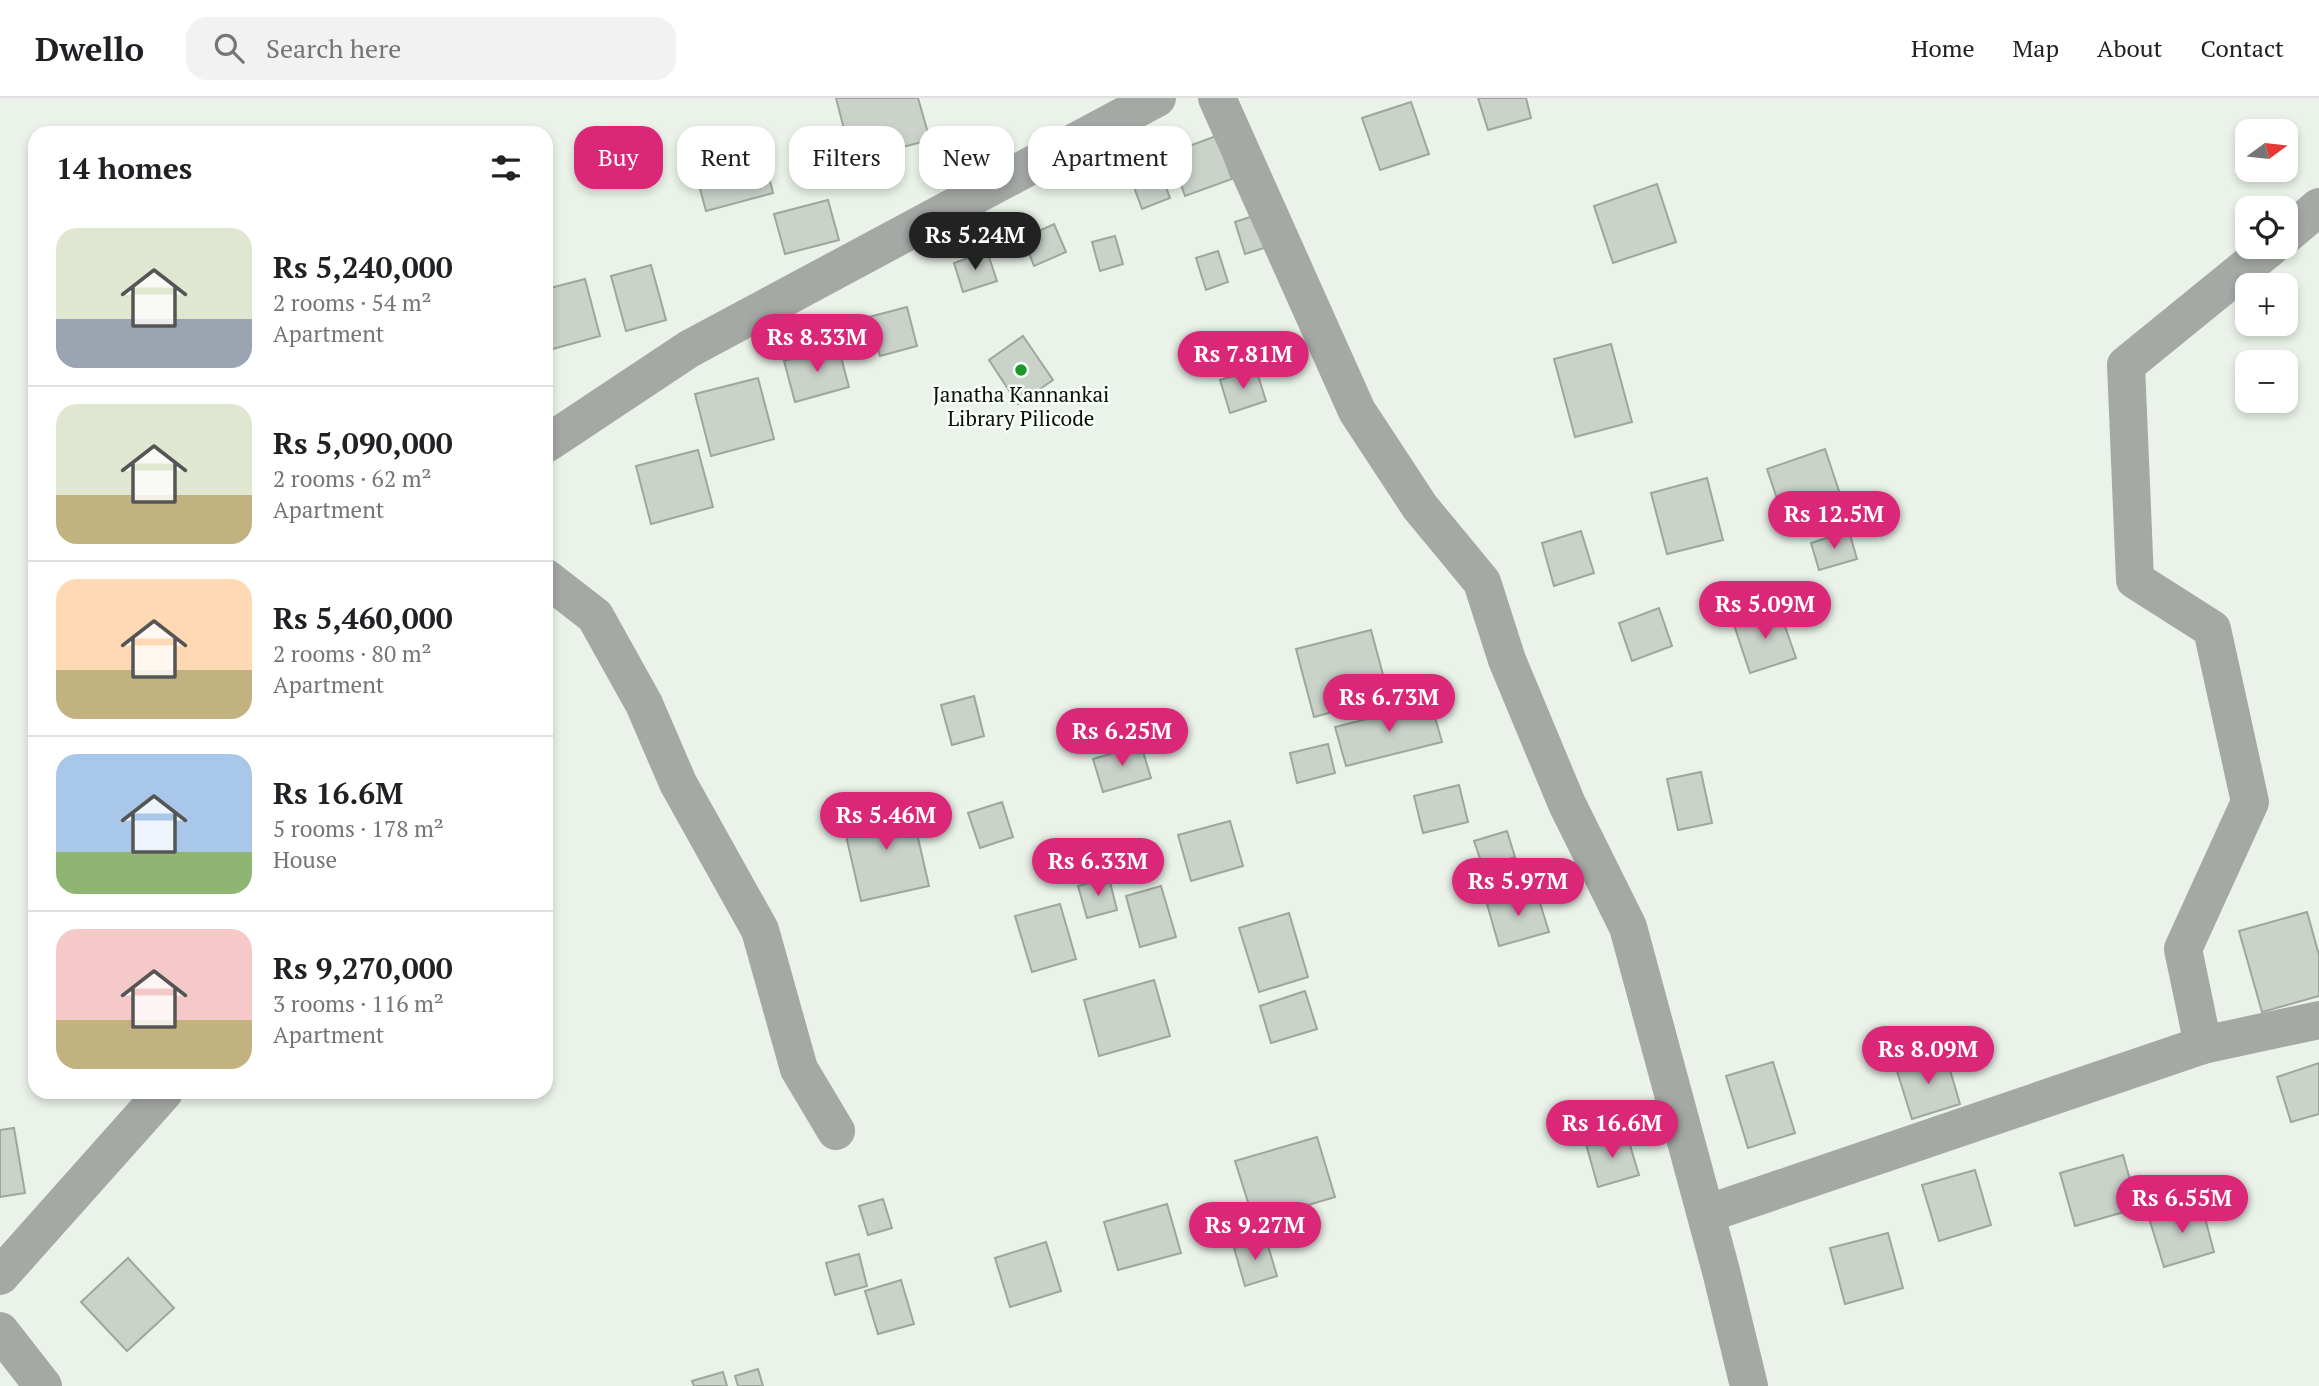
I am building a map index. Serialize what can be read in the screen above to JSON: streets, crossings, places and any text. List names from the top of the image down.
{
  "places": ["Janatha Kannankai Library Pilicode"],
  "north": "right",
  "page": {
    "header": "Dwello",
    "search": "Search here",
    "nav": [
      "Home",
      "Map",
      "About",
      "Contact"
    ],
    "map_buttons": ["+", "−"],
    "chip": [
      "Buy",
      "Rent",
      "Filters",
      "New",
      "Apartment"
    ],
    "heading": "14 homes",
    "list": [
      {
        "name": "Rs 5,240,000",
        "note": "2 rooms · 54 m² · Apartment"
      },
      {
        "name": "Rs 5,090,000",
        "note": "2 rooms · 62 m² · Apartment"
      },
      {
        "name": "Rs 5,460,000",
        "note": "2 rooms · 80 m² · Apartment"
      },
      {
        "name": "Rs 16.6M",
        "note": "5 rooms · 178 m² · House"
      },
      {
        "name": "Rs 9,270,000",
        "note": "3 rooms · 116 m² · Apartment"
      }
    ],
    "price": [
      "Rs 5.24M",
      "Rs 8.33M",
      "Rs 7.81M",
      "Rs 12.5M",
      "Rs 5.09M",
      "Rs 6.73M",
      "Rs 6.25M",
      "Rs 5.46M",
      "Rs 6.33M",
      "Rs 5.97M",
      "Rs 8.09M",
      "Rs 16.6M",
      "Rs 6.55M",
      "Rs 9.27M"
    ]
  }
}
